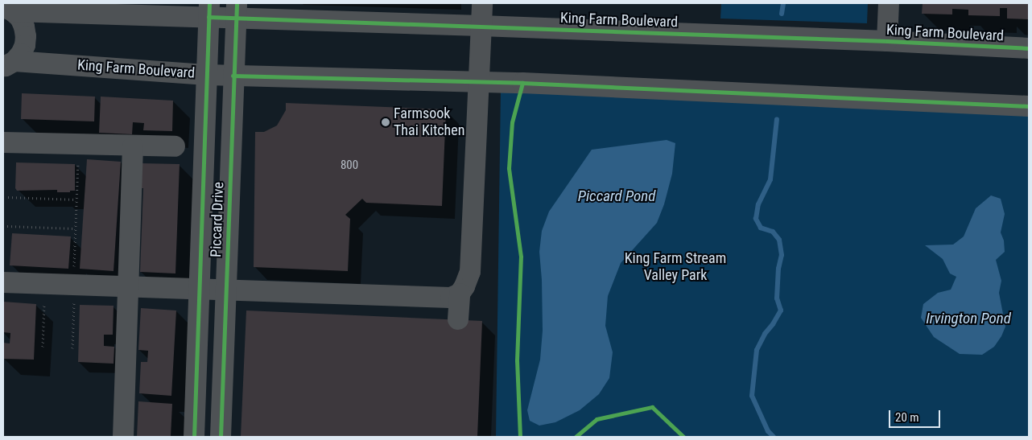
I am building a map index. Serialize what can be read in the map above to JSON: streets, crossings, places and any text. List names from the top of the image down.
{
  "streets": {
    "street": ["King Farm Boulevard", "Piccard Drive"]
  },
  "crossings": [
    ["King Farm Boulevard", "Piccard Drive"]
  ],
  "water": ["Piccard Pond", "Irvington Pond"],
  "parks": ["King Farm Stream Valley Park"],
  "places": ["Farmsook Thai Kitchen"],
  "house_numbers": ["800"],
  "scale_bar": "20 m"
}
